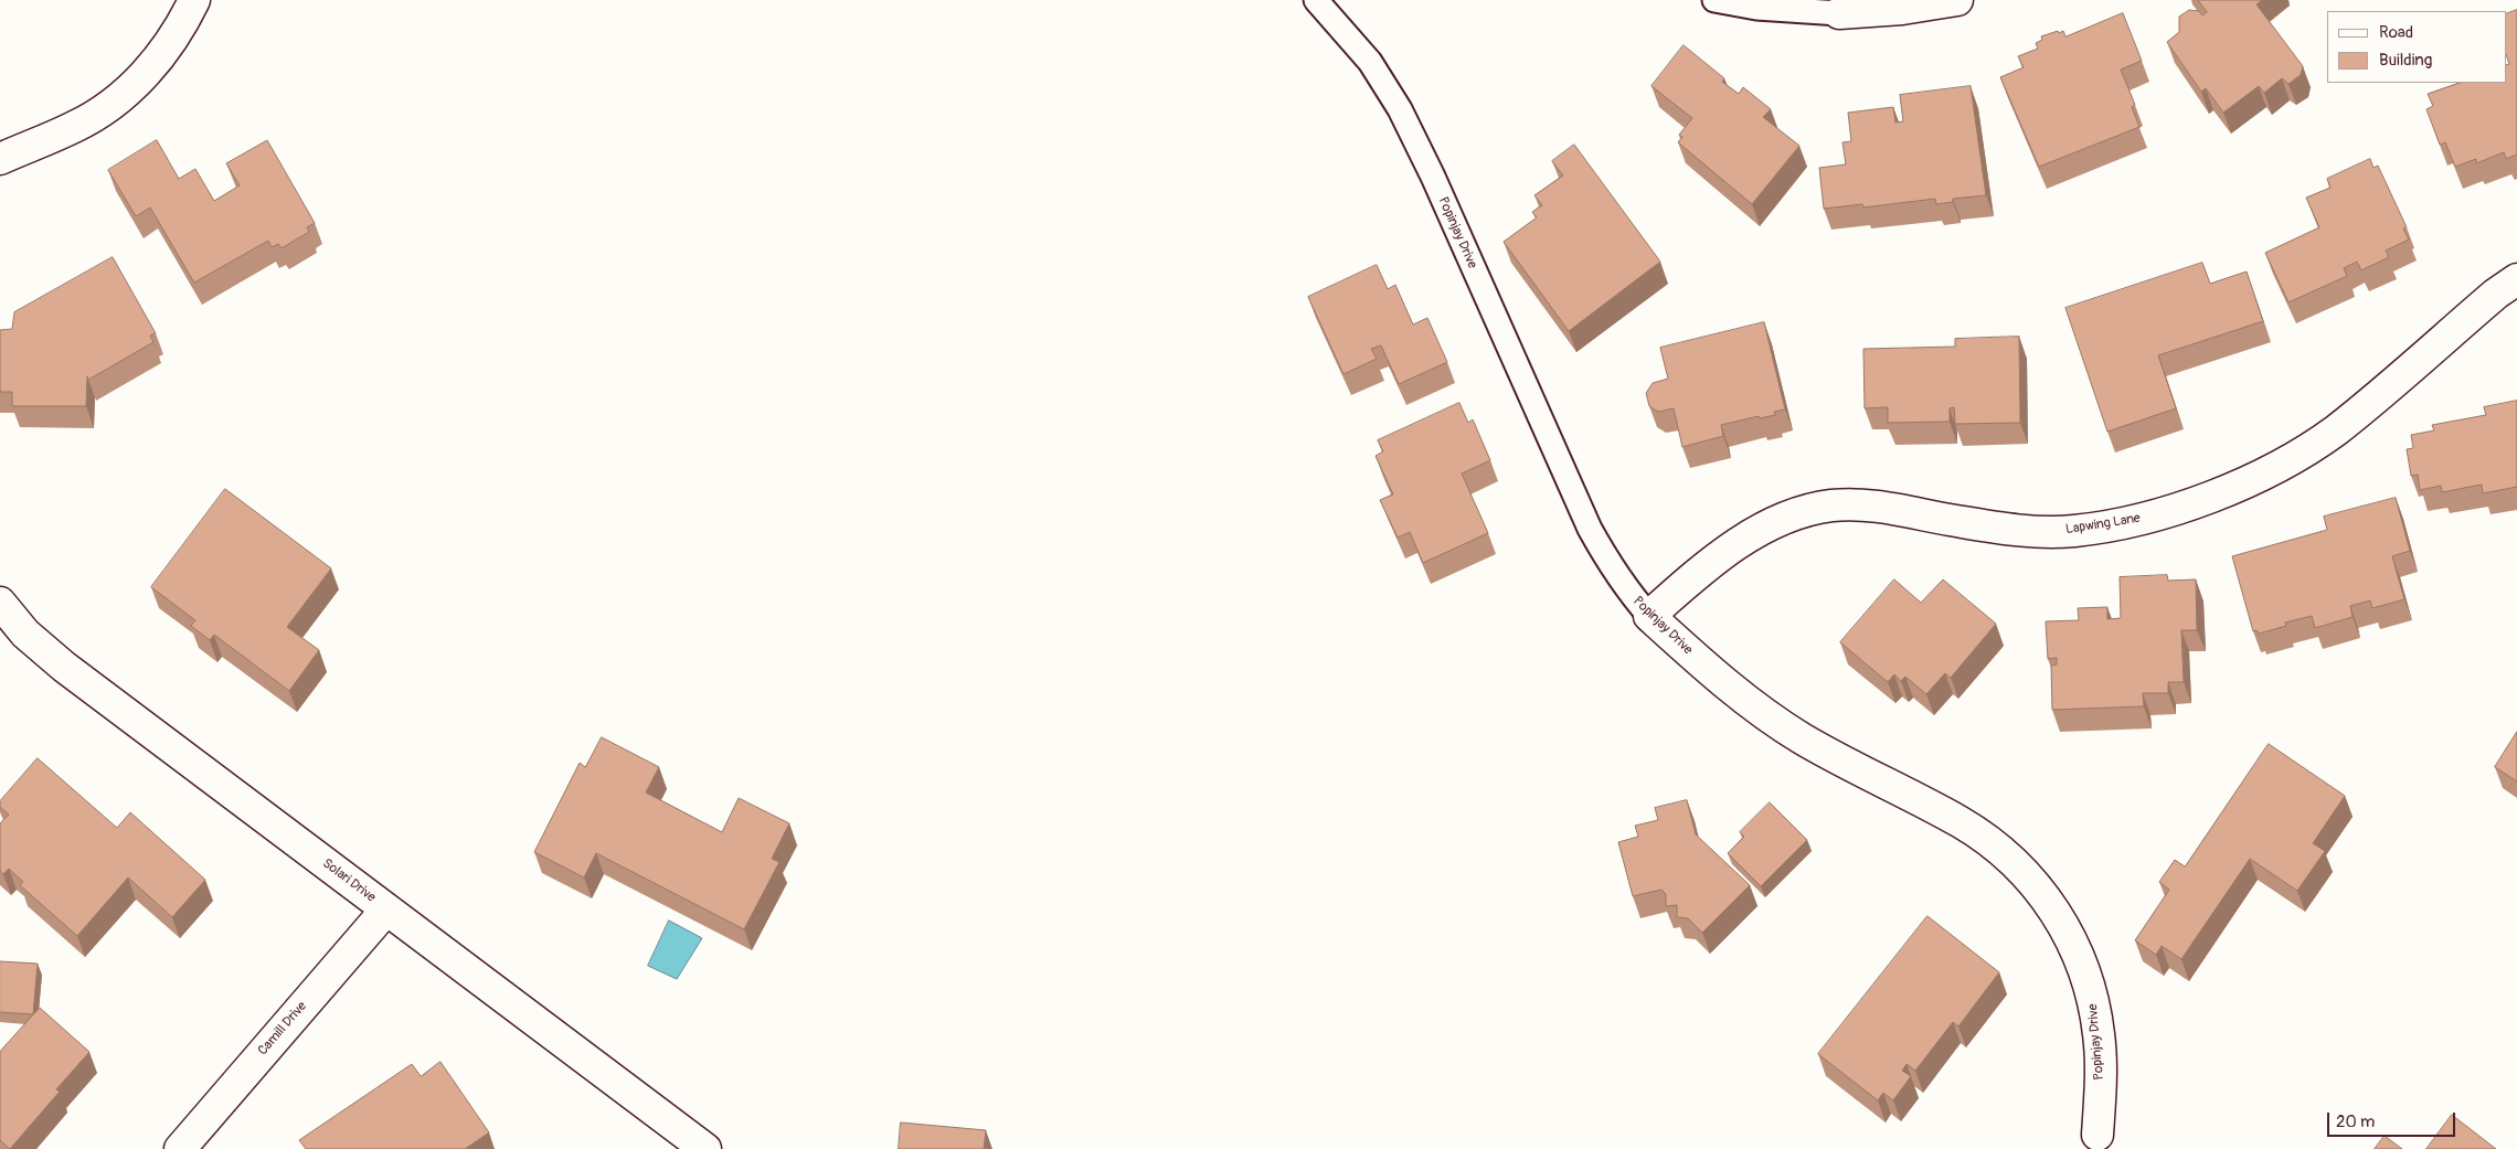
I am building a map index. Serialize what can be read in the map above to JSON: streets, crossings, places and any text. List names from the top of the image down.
{
  "streets": {
    "street": [
      "Popinjay Drive",
      "Lapwing Lane",
      "Solari Drive",
      "Camill Drive"
    ]
  },
  "crossings": [
    ["Popinjay Drive", "Lapwing Lane"],
    ["Solari Drive", "Camill Drive"]
  ],
  "legend": ["Road", "Building"],
  "scale_bar": "20 m"
}
